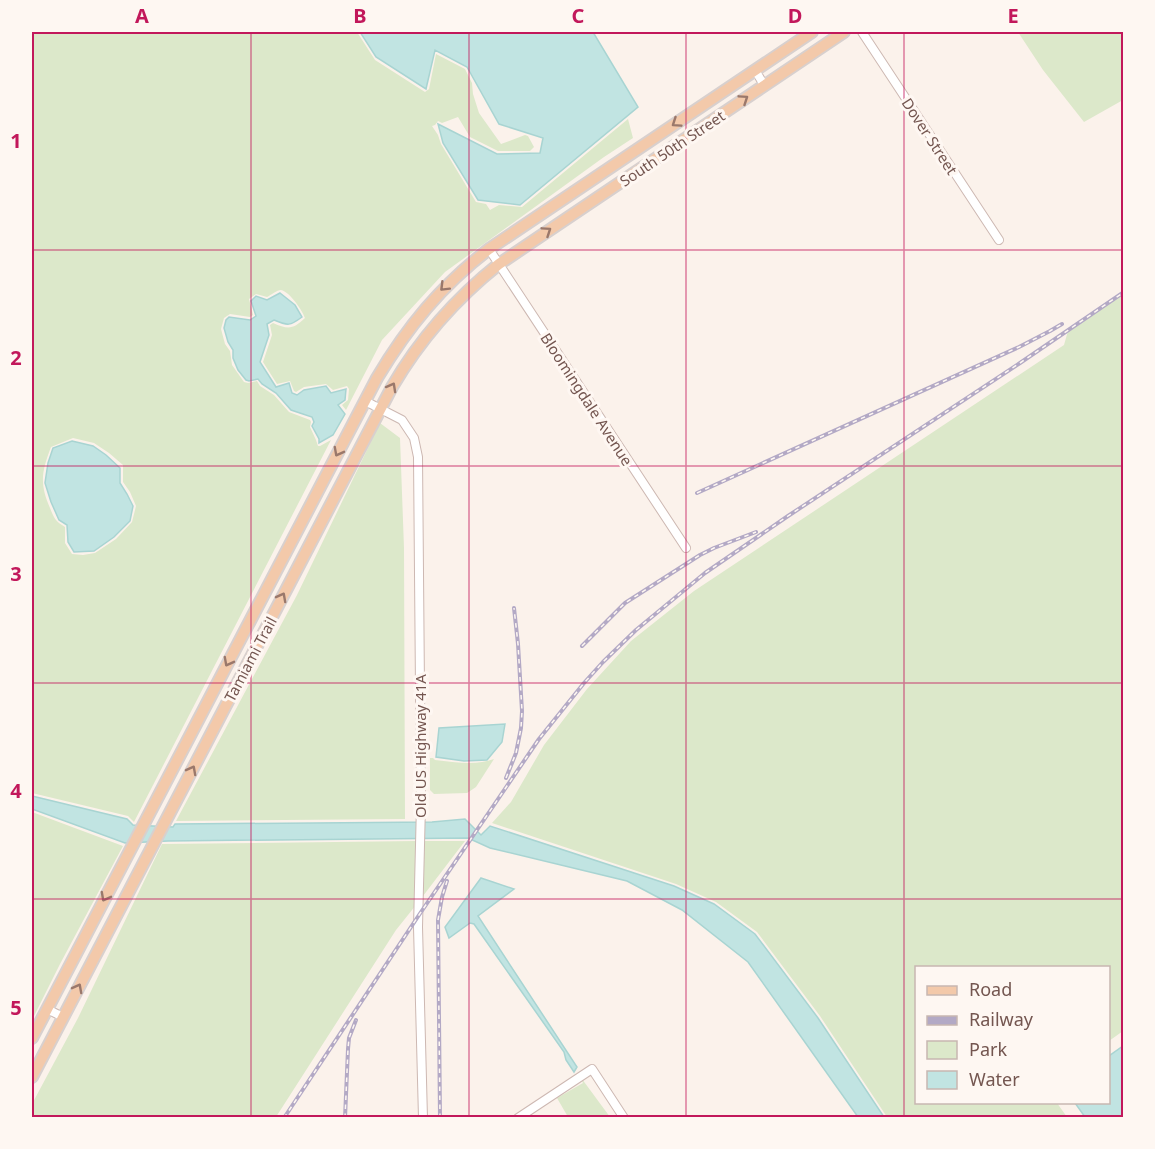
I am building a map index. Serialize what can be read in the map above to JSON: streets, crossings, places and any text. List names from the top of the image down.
{
  "streets": {
    "main road": ["South 50th Street", "Tamiami Trail"],
    "street": ["Dover Street", "Bloomingdale Avenue", "Old US Highway 41A"]
  },
  "crossings": [
    ["South 50th Street", "Bloomingdale Avenue"],
    ["South 50th Street", "Tamiami Trail"],
    ["Bloomingdale Avenue", "Tamiami Trail"],
    ["Tamiami Trail", "Old US Highway 41A"]
  ],
  "legend": [
    "Road",
    "Railway",
    "Park",
    "Water"
  ],
  "grid": {
    "columns": [
      "A",
      "B",
      "C",
      "D",
      "E"
    ],
    "rows": [
      "1",
      "2",
      "3",
      "4",
      "5"
    ]
  }
}
